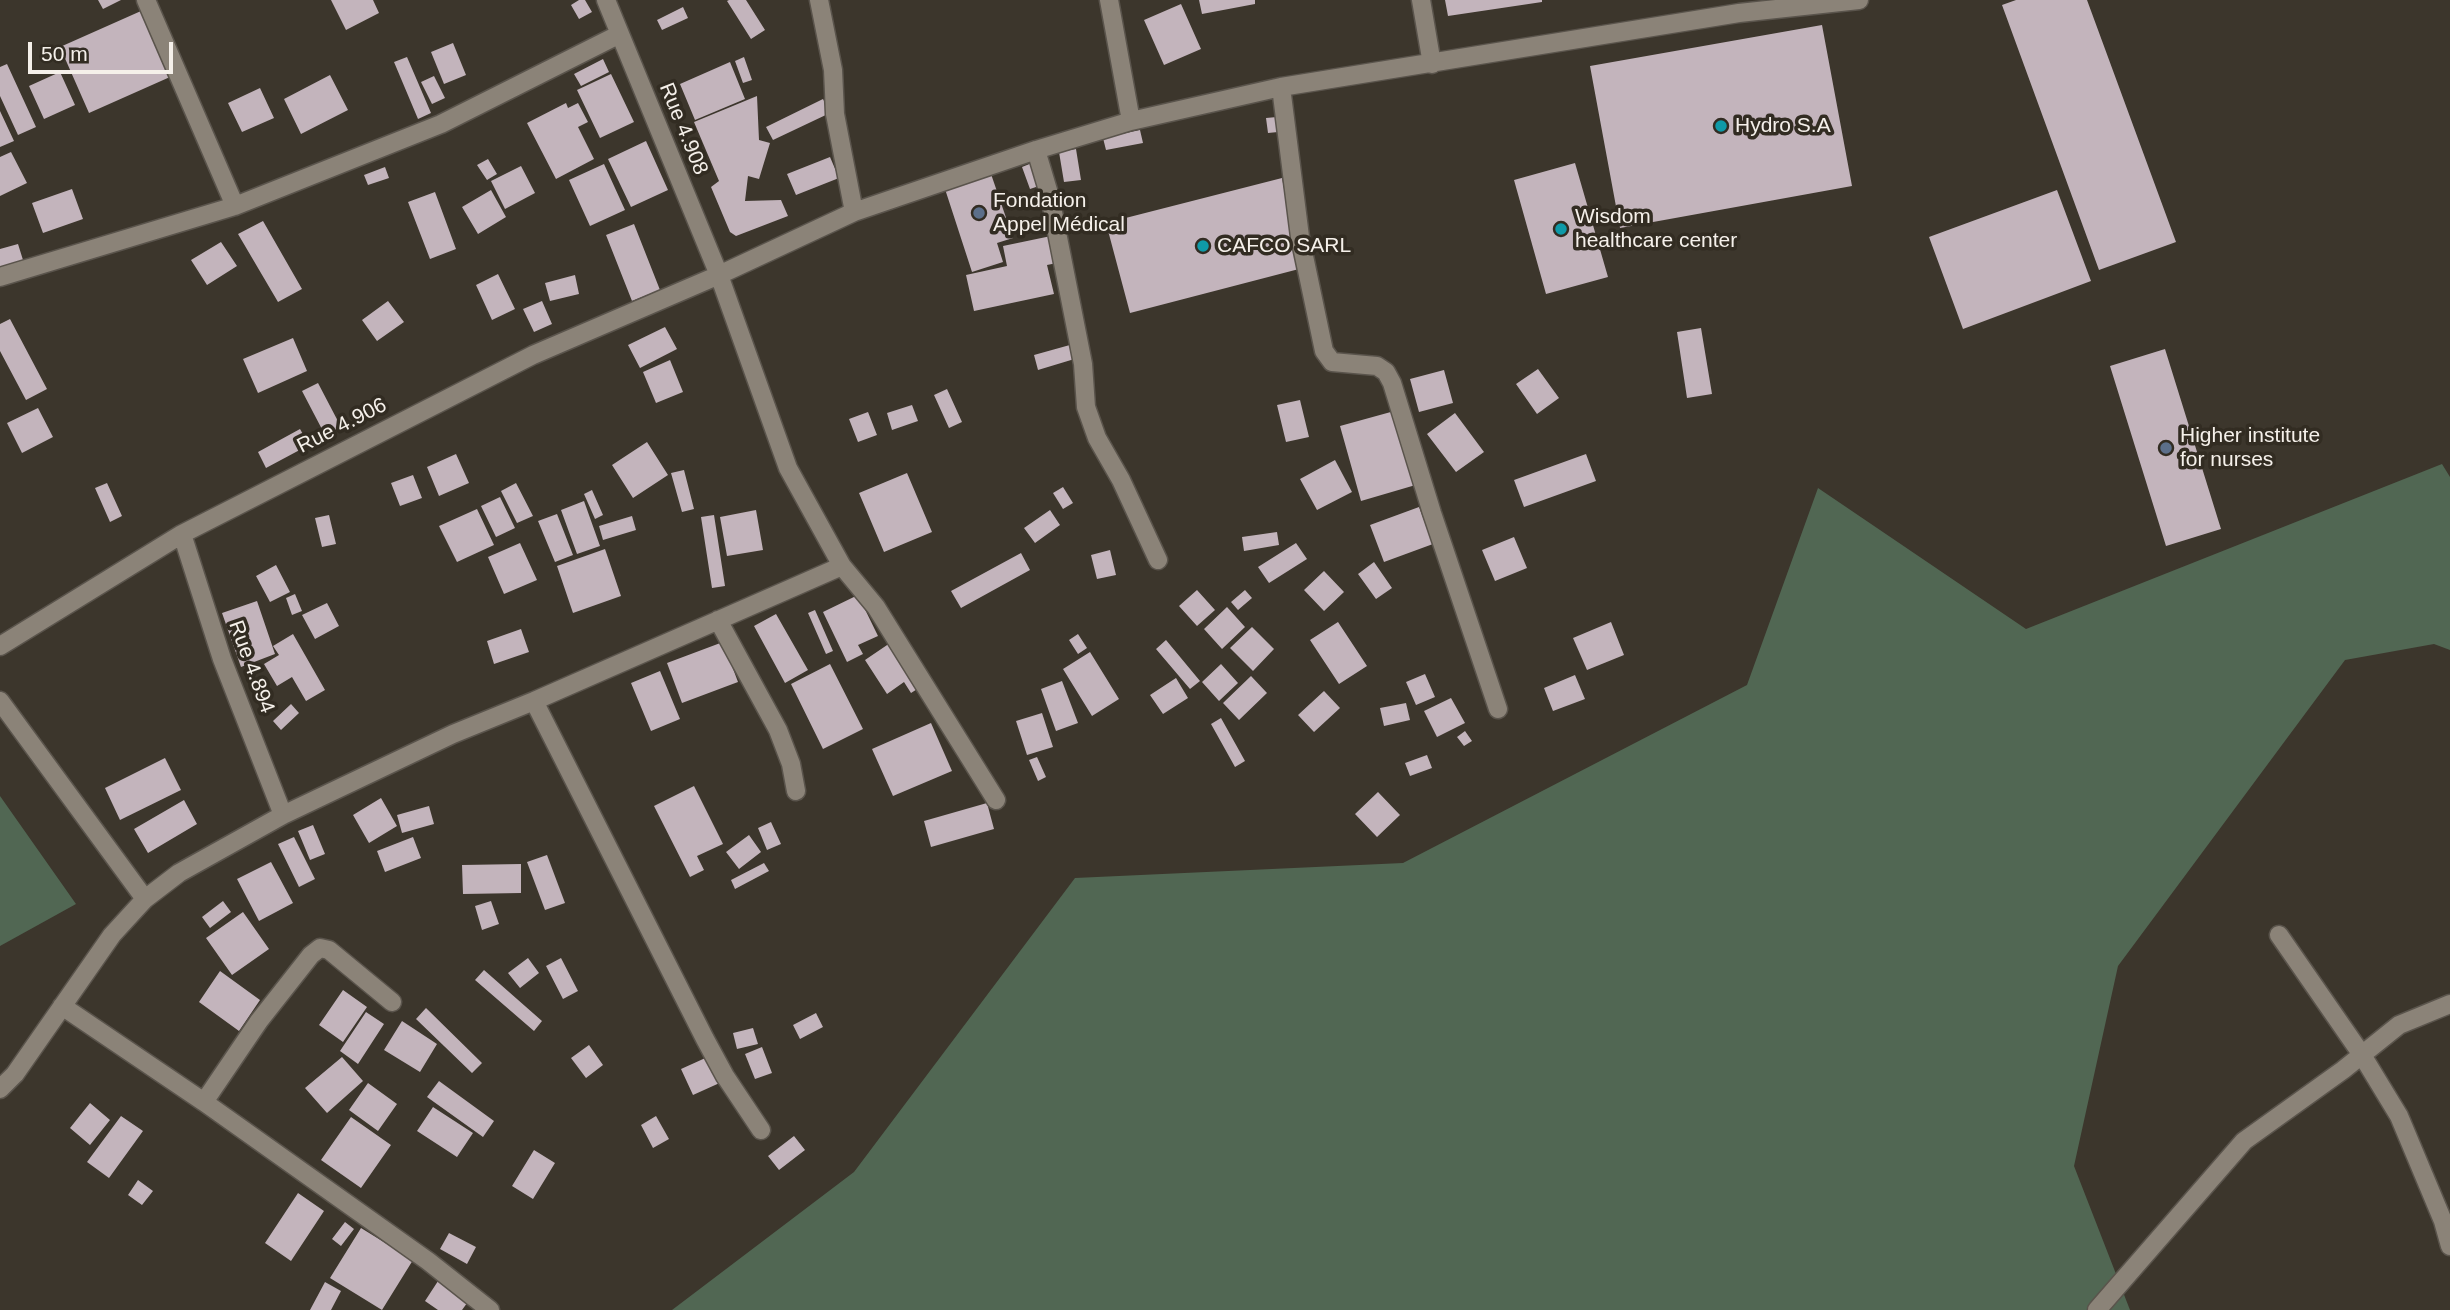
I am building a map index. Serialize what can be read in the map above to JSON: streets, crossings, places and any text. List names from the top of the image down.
{
  "streets": {
    "street": ["Rue 4.908", "Rue 4.906", "Rue 4.894"]
  },
  "crossings": [
    ["Rue 4.908", "Rue 4.906"],
    ["Rue 4.906", "Rue 4.894"]
  ],
  "places": [
    "Hydro S.A",
    "Fondation Appel Médical",
    "Wisdom healthcare center",
    "CAFCO SARL",
    "Higher institute for nurses"
  ],
  "scale_bar": "50 m"
}
